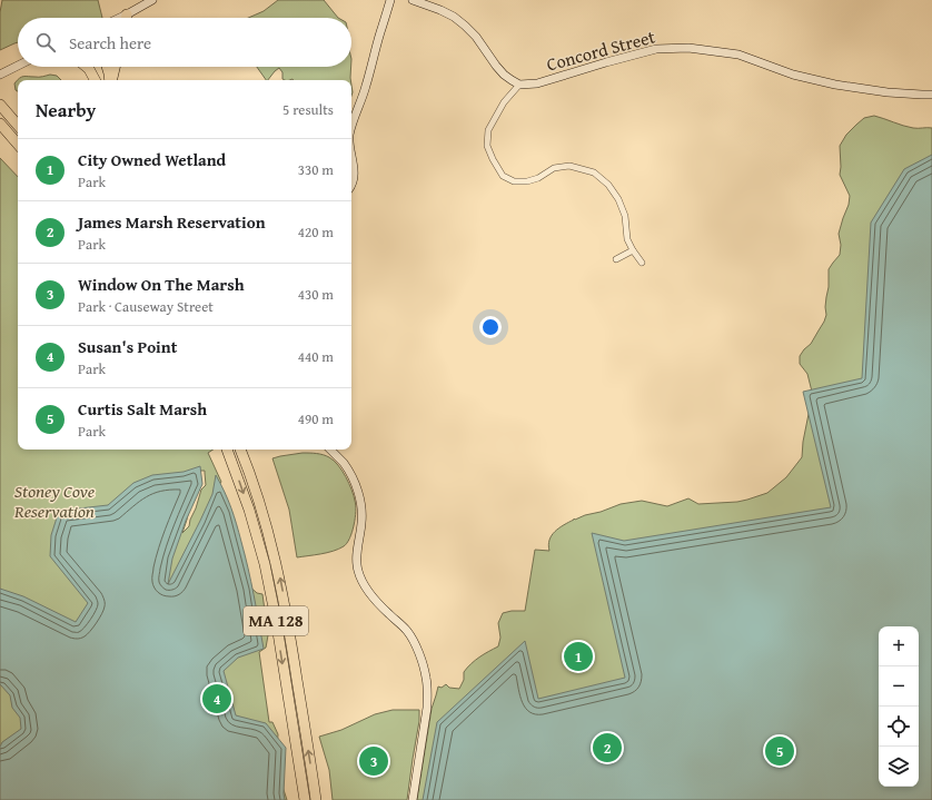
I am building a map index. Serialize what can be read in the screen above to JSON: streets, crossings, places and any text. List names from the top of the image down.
{
  "streets": {
    "highway": ["MA 128"],
    "street": ["Concord Street"]
  },
  "parks": ["Stoney Cove Reservation"],
  "page": {
    "search": "Search here",
    "heading": ["Nearby", "5 results"],
    "list": [
      {
        "mark": "1",
        "name": "City Owned Wetland",
        "note": "Park",
        "value": "330 m"
      },
      {
        "mark": "2",
        "name": "James Marsh Reservation",
        "note": "Park",
        "value": "420 m"
      },
      {
        "mark": "3",
        "name": "Window On The Marsh",
        "note": "Park · Causeway Street",
        "value": "430 m"
      },
      {
        "mark": "4",
        "name": "Susan's Point",
        "note": "Park",
        "value": "440 m"
      },
      {
        "mark": "5",
        "name": "Curtis Salt Marsh",
        "note": "Park",
        "value": "490 m"
      }
    ],
    "map_buttons": ["+", "−"],
    "pins": [
      "1",
      "4",
      "2",
      "5",
      "3"
    ]
  }
}
